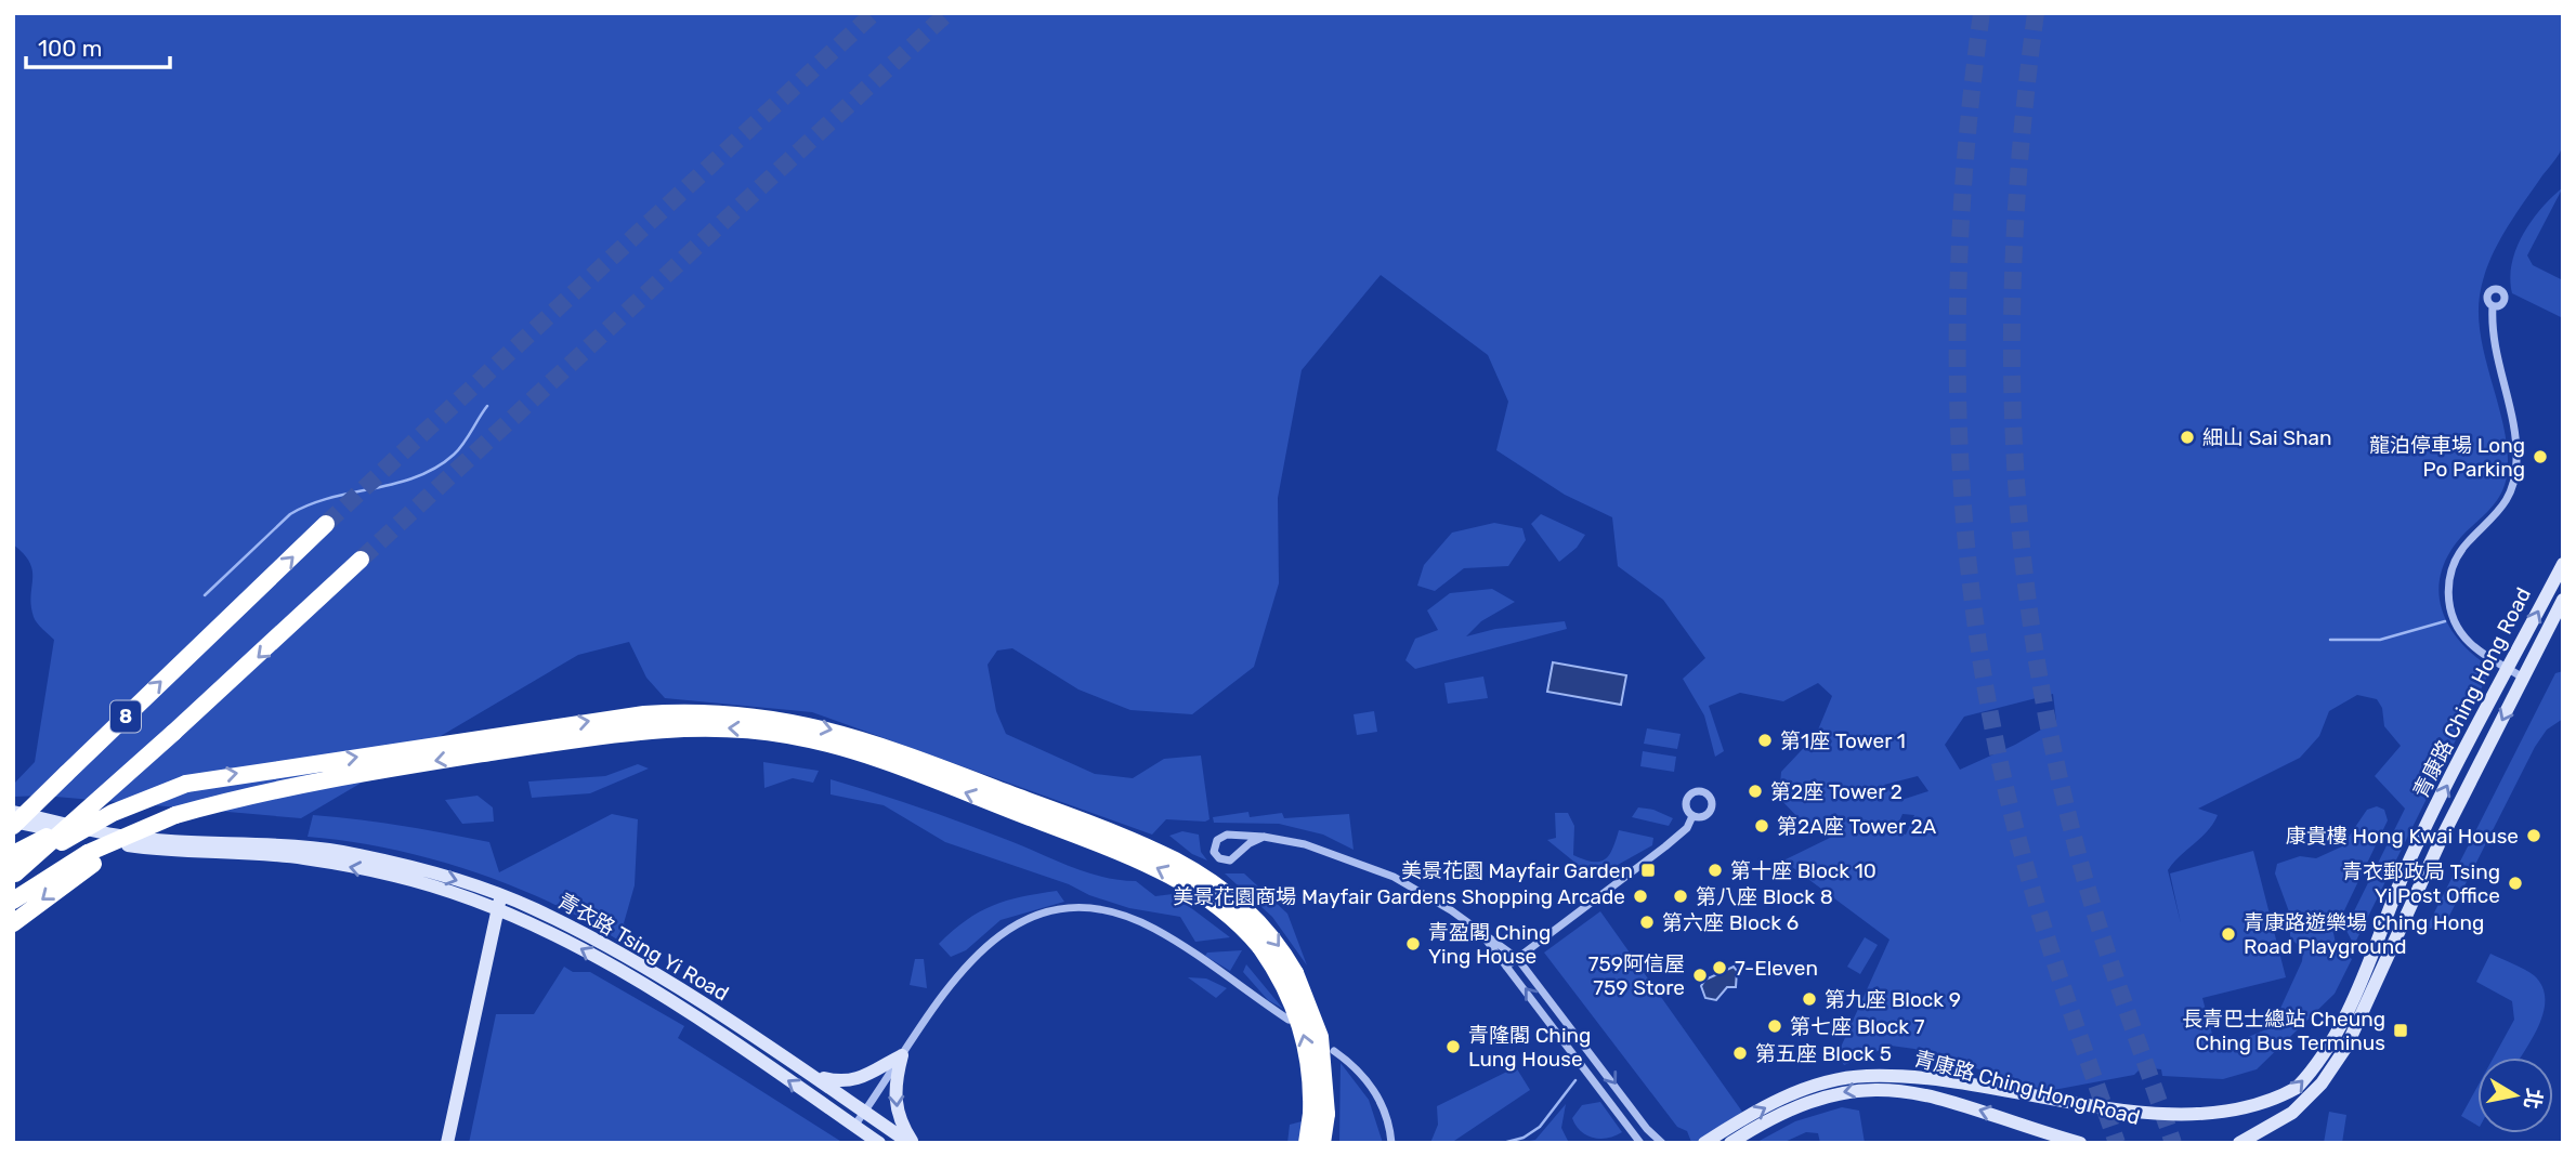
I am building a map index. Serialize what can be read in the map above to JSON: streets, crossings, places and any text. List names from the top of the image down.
{
  "streets": {
    "highway": ["8"],
    "main road": ["青康路 Ching Hong Road", "青衣路 Tsing Yi Road"]
  },
  "crossings": [
    ["8", "青衣路 Tsing Yi Road"]
  ],
  "places": {
    "other": [
      "細山 Sai Shan",
      "龍泊停車場 Long Po Parking",
      "第1座 Tower 1",
      "第2座 Tower 2",
      "第2A座 Tower 2A",
      "康貴樓 Hong Kwai House",
      "第十座 Block 10",
      "青衣郵政局 Tsing Yi Post Office",
      "美景花園商場 Mayfair Gardens Shopping Arcade",
      "第八座 Block 8",
      "第六座 Block 6",
      "青康路遊樂場 Ching Hong Road Playground",
      "青盈閣 Ching Ying House",
      "7-Eleven",
      "759阿信屋 759 Store",
      "第九座 Block 9",
      "第七座 Block 7",
      "青隆閣 Ching Lung House",
      "第五座 Block 5"
    ],
    "transit": ["美景花園 Mayfair Garden", "長青巴士總站 Cheung Ching Bus Terminus"]
  },
  "scale_bar": "100 m",
  "north": "right"
}
